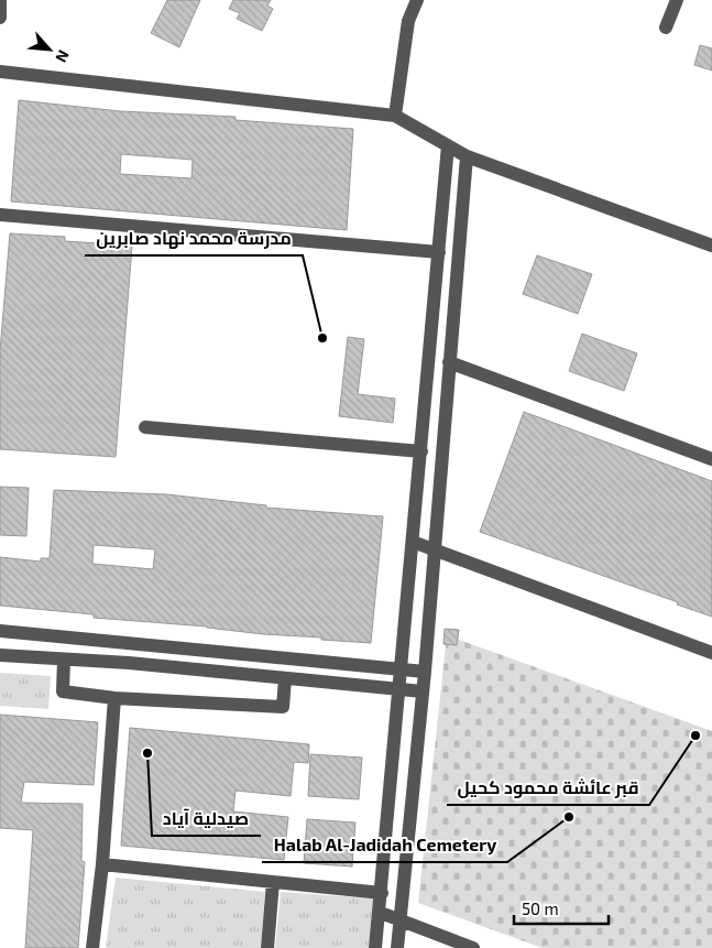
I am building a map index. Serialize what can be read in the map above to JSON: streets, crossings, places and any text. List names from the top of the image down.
{
  "places": [
    "مدرسة محمد نهاد صابرين",
    "قبر عائشة محمود كحيل",
    "صيدلية آياد",
    "Halab Al-Jadidah Cemetery"
  ],
  "scale_bar": "50 m",
  "north": "bottom right"
}
